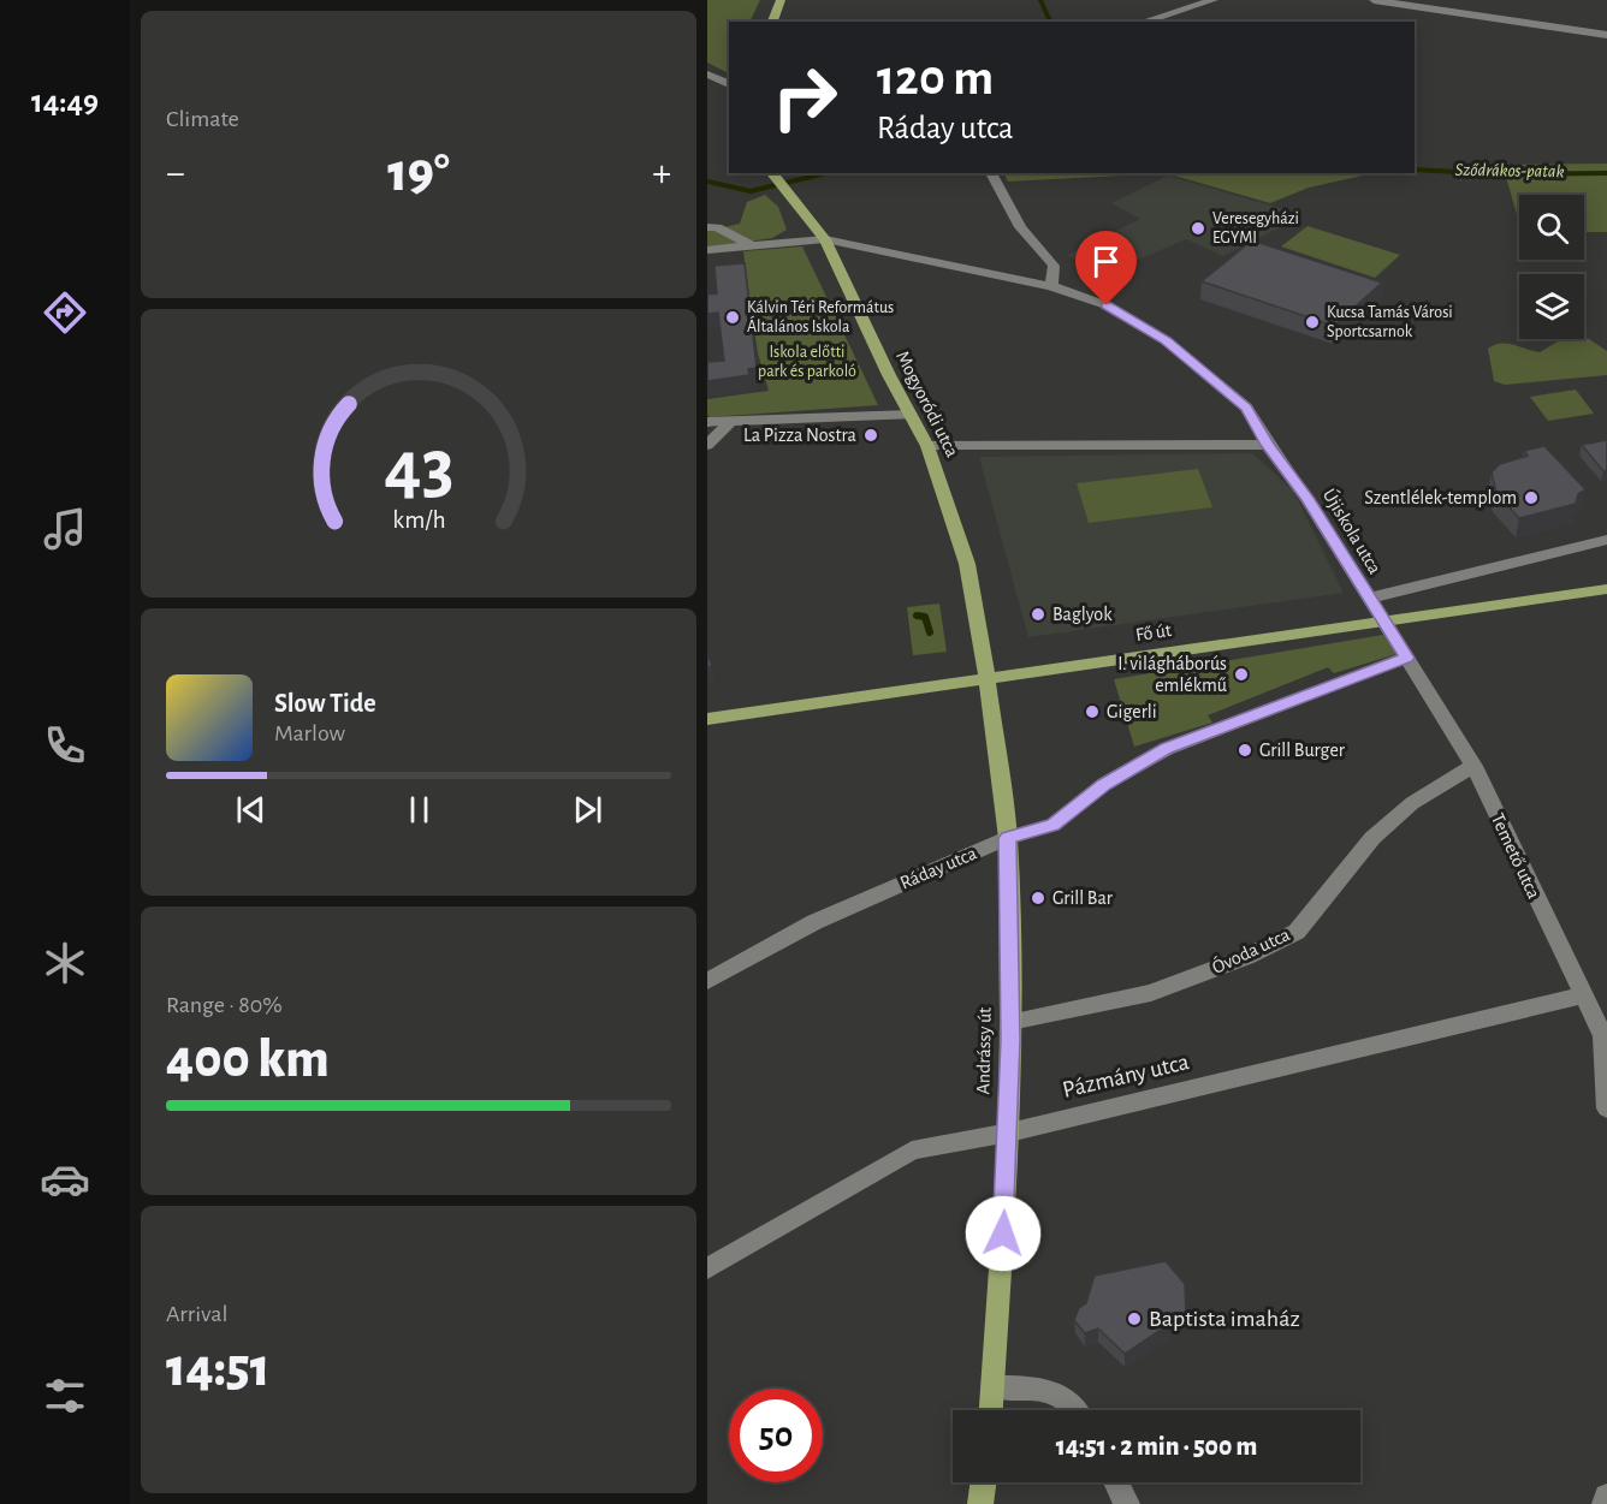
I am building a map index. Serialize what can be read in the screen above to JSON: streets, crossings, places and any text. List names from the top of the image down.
{
  "streets": {
    "main road": ["Mogyoródi utca", "Fő út", "Andrássy út"],
    "street": [
      "Újiskola utca",
      "Temető utca",
      "Ráday utca",
      "Óvoda utca",
      "Pázmány utca"
    ]
  },
  "crossings": [
    ["Mogyoródi utca", "Újiskola utca"],
    ["Mogyoródi utca", "Fő út"],
    ["Mogyoródi utca", "Andrássy út"],
    ["Újiskola utca", "Fő út"],
    ["Újiskola utca", "Temető utca"],
    ["Fő út", "Temető utca"],
    ["Fő út", "Andrássy út"],
    ["Temető utca", "Ráday utca"],
    ["Temető utca", "Óvoda utca"],
    ["Temető utca", "Pázmány utca"],
    ["Ráday utca", "Andrássy út"],
    ["Óvoda utca", "Andrássy út"],
    ["Andrássy út", "Pázmány utca"]
  ],
  "water": ["Sződrákos-patak"],
  "parks": ["Iskola előtti park és parkoló"],
  "places": [
    "Veresegyházi EGYMI",
    "Kálvin Téri Református Általános Iskola",
    "Kucsa Tamás Városi Sportcsarnok",
    "La Pizza Nostra",
    "Szentlélek-templom",
    "Baglyok",
    "I. világháborús emlékmű",
    "Gigerli",
    "Grill Burger",
    "Grill Bar",
    "Baptista imaház"
  ],
  "page": {
    "tabs": "14:49",
    "tile": [
      "Climate",
      ["Range · 80%", "400 km"],
      ["Arrival", "14:51"]
    ],
    "turn": ["120 m", "Ráday utca"],
    "heat": ["−", "19°", "+"],
    "song": ["Slow Tide", "Marlow"],
    "limit": "50",
    "trip": "14:51 · 2 min · 500 m",
    "gauge": ["43", "km/h"]
  }
}
